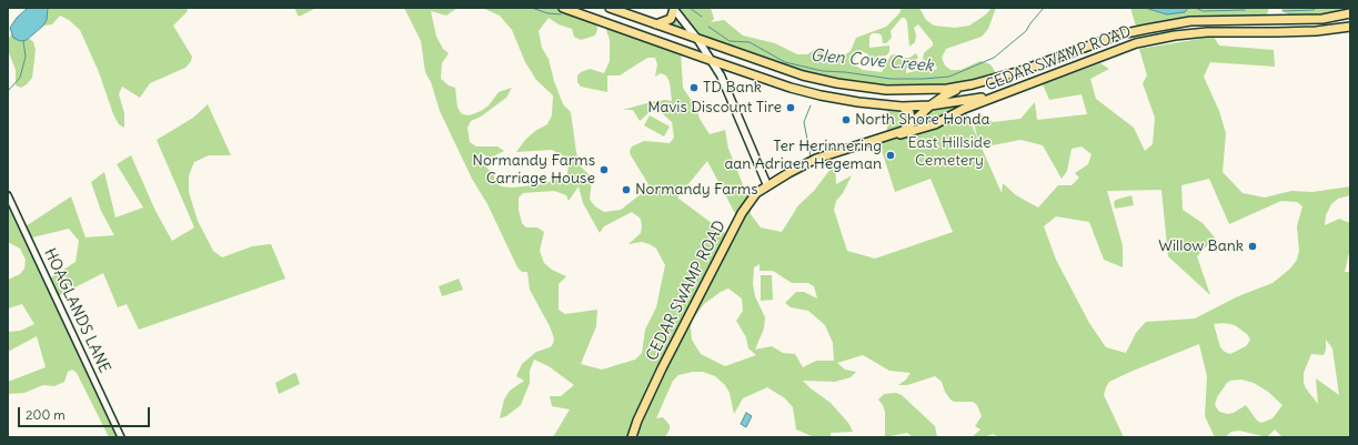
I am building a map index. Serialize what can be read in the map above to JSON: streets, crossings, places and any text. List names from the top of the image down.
{
  "streets": {
    "main road": ["CEDAR SWAMP ROAD"],
    "street": ["HOAGLANDS LANE"]
  },
  "water": ["Glen Cove Creek"],
  "parks": ["East Hillside Cemetery"],
  "places": [
    "TD Bank",
    "Mavis Discount Tire",
    "North Shore Honda",
    "Ter Herinnering aan Adriaen Hegeman",
    "Normandy Farms Carriage House",
    "Normandy Farms",
    "Willow Bank"
  ],
  "scale_bar": "200 m"
}
